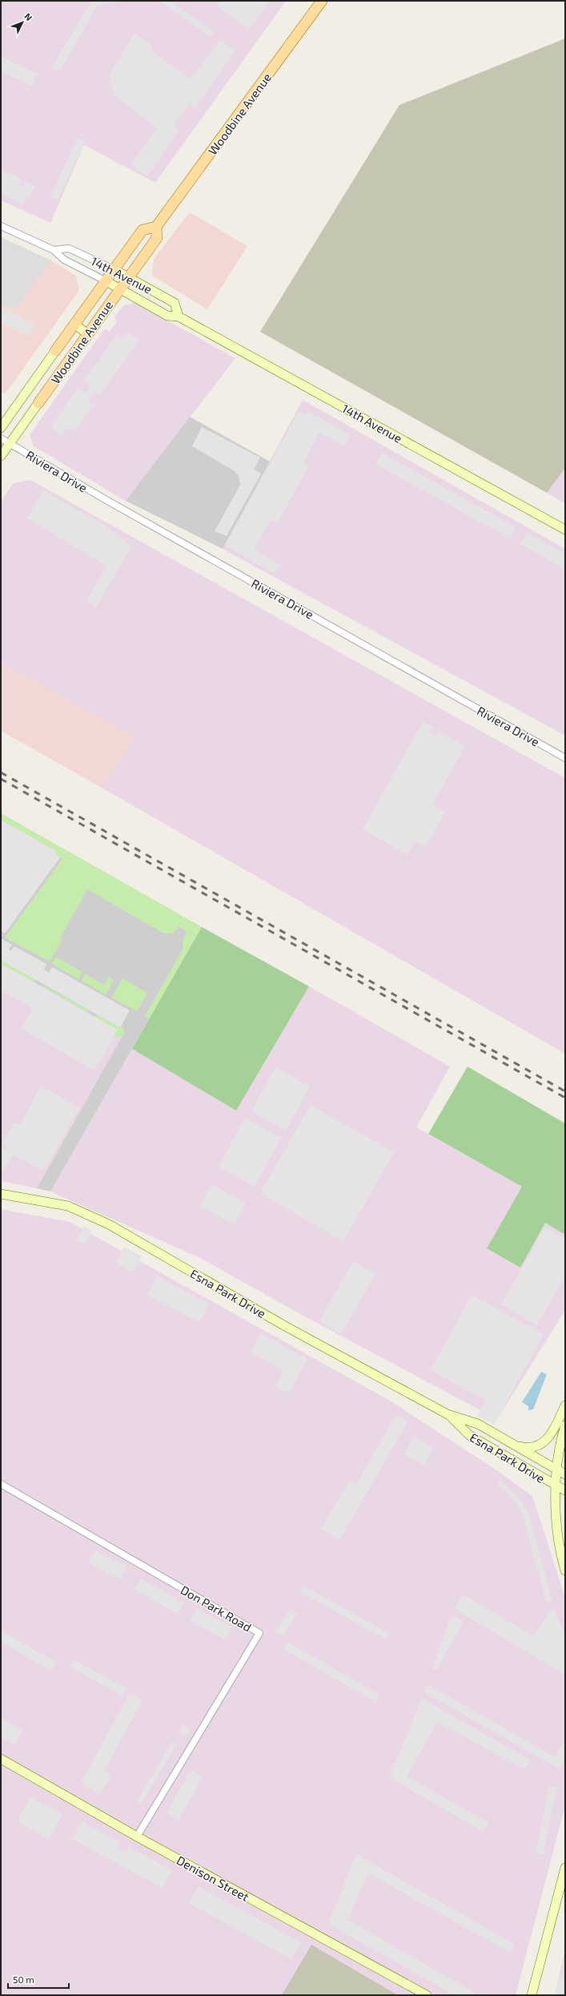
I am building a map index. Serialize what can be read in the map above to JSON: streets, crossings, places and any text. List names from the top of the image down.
{
  "streets": {
    "main road": [
      "Woodbine Avenue",
      "14th Avenue",
      "Esna Park Drive",
      "Denison Street"
    ],
    "street": ["Riviera Drive", "Don Park Road"]
  },
  "crossings": [
    ["Woodbine Avenue", "14th Avenue"],
    ["Woodbine Avenue", "Riviera Drive"],
    ["Don Park Road", "Denison Street"]
  ],
  "scale_bar": "50 m",
  "north": "top right"
}
